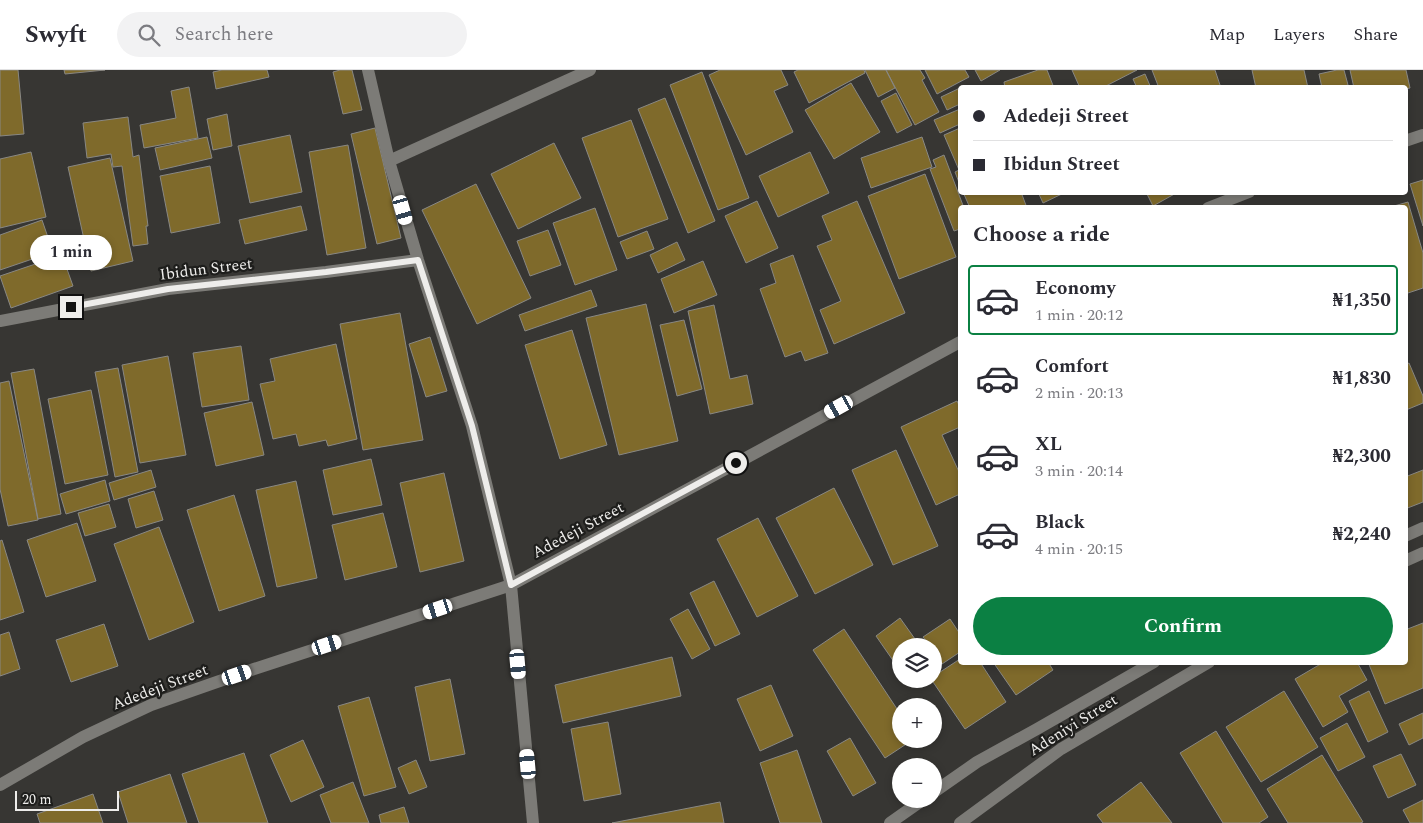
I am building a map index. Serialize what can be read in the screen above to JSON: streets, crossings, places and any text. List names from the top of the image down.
{
  "streets": {
    "street": ["Ibidun Street", "Adedeji Street", "Adeniyi Street"]
  },
  "scale_bar": "20 m",
  "page": {
    "header": "Swyft",
    "search": "Search here",
    "nav": ["Map", "Layers", "Share"],
    "banner": ["Adedeji Street", "Ibidun Street"],
    "heading": "Choose a ride",
    "bubble": "1 min",
    "list": [
      {
        "name": "Economy",
        "note": "1 min · 20:12",
        "value": "₦1,350"
      },
      {
        "name": "Comfort",
        "note": "2 min · 20:13",
        "value": "₦1,830"
      },
      {
        "name": "XL",
        "note": "3 min · 20:14",
        "value": "₦2,300"
      },
      {
        "name": "Black",
        "note": "4 min · 20:15",
        "value": "₦2,240"
      }
    ],
    "buttons": "Confirm",
    "map_buttons": ["+", "−"],
    "scale": "20 m"
  }
}
